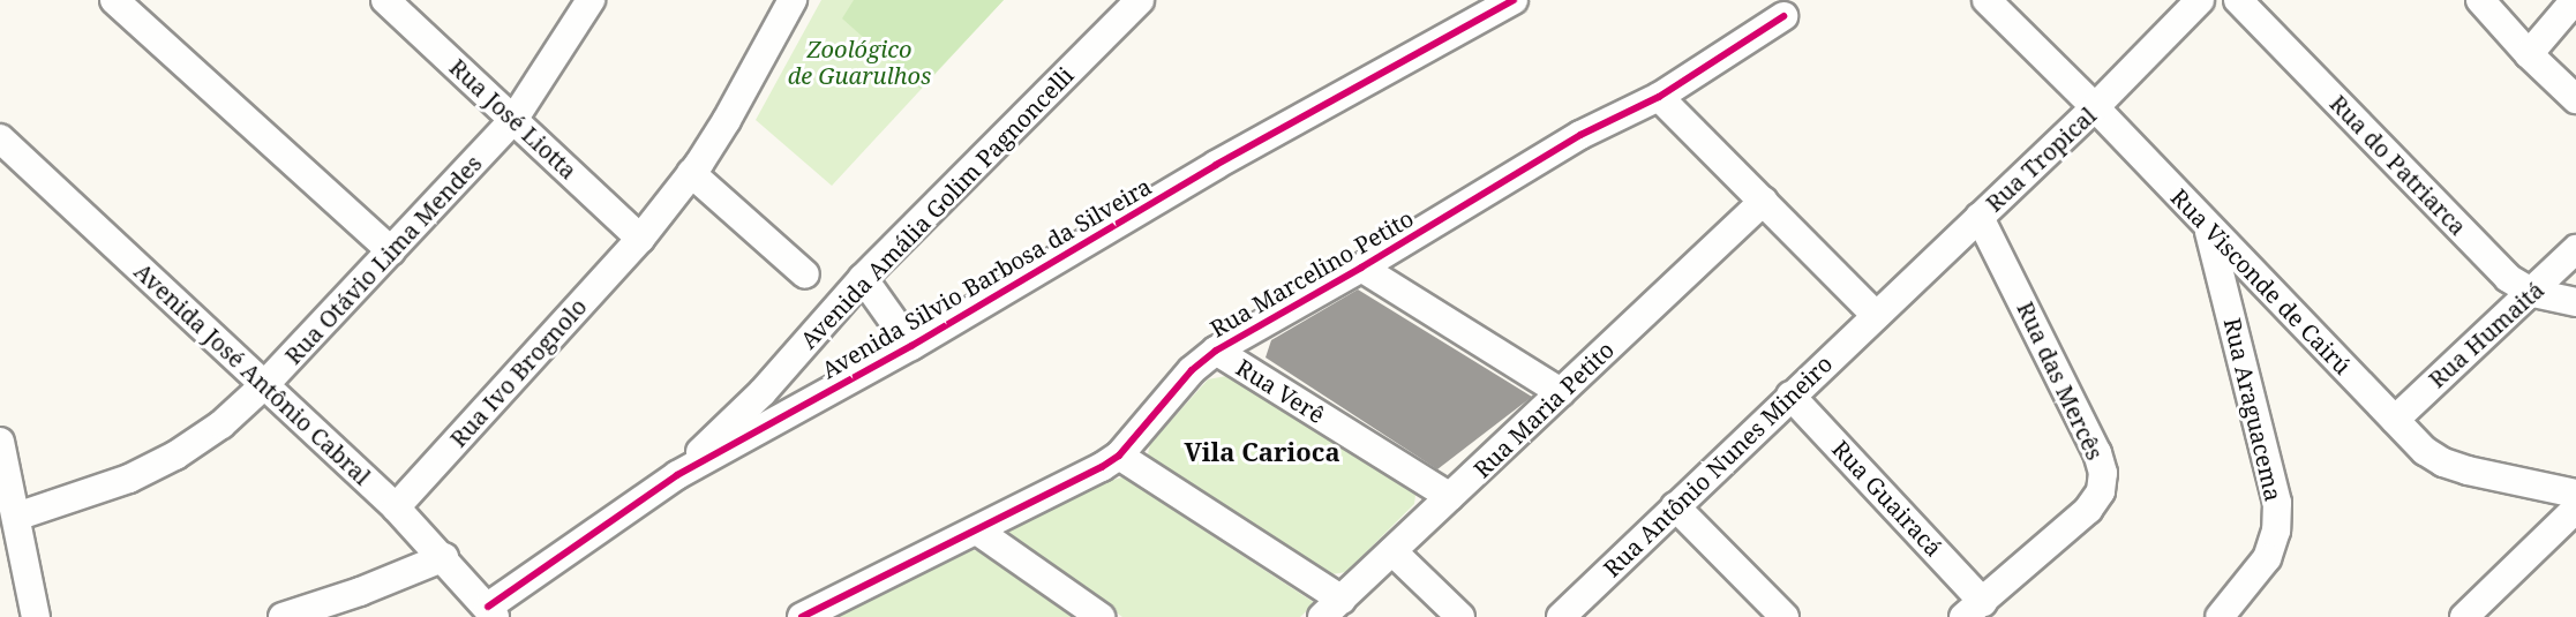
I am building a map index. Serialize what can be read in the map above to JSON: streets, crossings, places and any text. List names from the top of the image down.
{
  "streets": {
    "street": [
      "Rua José Liotta",
      "Rua Tropical",
      "Rua do Patriarca",
      "Avenida Amália Golim Pagnoncelli",
      "Rua Otávio Lima Mendes",
      "Rua Marcelino Petito",
      "Avenida Silvio Barbosa da Silveira",
      "Rua Visconde de Cairú",
      "Rua Humaitá",
      "Rua Ivo Brognolo",
      "Avenida José Antônio Cabral",
      "Rua das Mercês",
      "Rua Verê",
      "Rua Maria Petito",
      "Rua Araguacema",
      "Rua Antônio Nunes Mineiro",
      "Rua Guairacá"
    ]
  },
  "crossings": [
    ["Rua José Liotta", "Rua Otávio Lima Mendes"],
    ["Rua José Liotta", "Rua Ivo Brognolo"],
    ["Rua Tropical", "Rua Visconde de Cairú"],
    ["Rua Tropical", "Rua das Mercês"],
    ["Rua Tropical", "Rua Antônio Nunes Mineiro"],
    ["Rua do Patriarca", "Rua Humaitá"],
    ["Avenida Amália Golim Pagnoncelli", "Avenida Silvio Barbosa da Silveira"],
    ["Rua Otávio Lima Mendes", "Avenida José Antônio Cabral"],
    ["Rua Marcelino Petito", "Rua Verê"],
    ["Avenida Silvio Barbosa da Silveira", "Avenida José Antônio Cabral"],
    ["Rua Visconde de Cairú", "Rua Humaitá"],
    ["Rua Visconde de Cairú", "Rua Araguacema"],
    ["Rua Ivo Brognolo", "Avenida José Antônio Cabral"],
    ["Rua das Mercês", "Rua Guairacá"],
    ["Rua Verê", "Rua Maria Petito"],
    ["Rua Antônio Nunes Mineiro", "Rua Guairacá"]
  ],
  "districts": ["Vila Carioca"],
  "parks": ["Zoológico de Guarulhos"]
}
